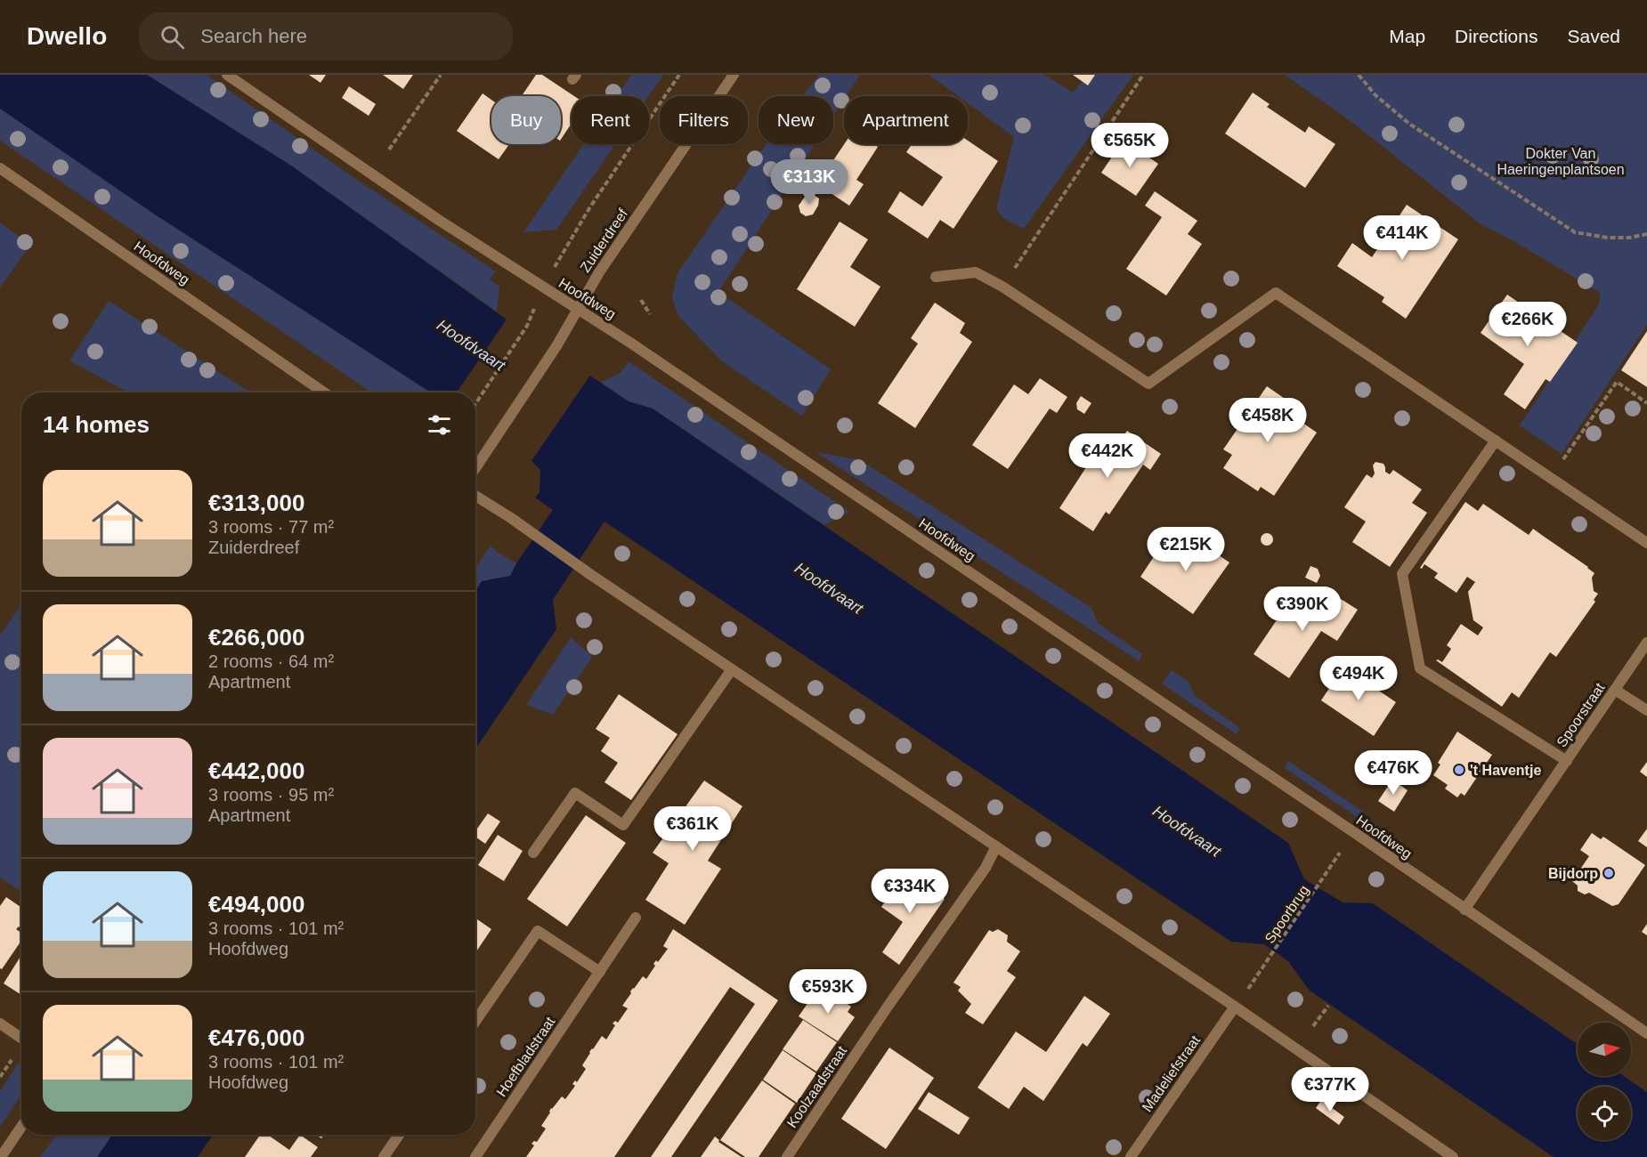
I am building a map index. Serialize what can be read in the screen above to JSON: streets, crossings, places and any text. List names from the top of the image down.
{
  "streets": {
    "street": [
      "Zuiderdreef",
      "Hoofdweg",
      "Spoorstraat",
      "Hoefbladstraat",
      "Madeliefstraat",
      "Koolzaadstraat"
    ],
    "path": ["Spoorbrug"]
  },
  "crossings": [
    ["Zuiderdreef", "Hoofdweg"],
    ["Hoofdweg", "Spoorstraat"]
  ],
  "water": ["Hoofdvaart"],
  "parks": ["Dokter Van Haeringenplantsoen"],
  "places": ["'t Haventje", "Bijdorp"],
  "north": "right",
  "page": {
    "header": "Dwello",
    "search": "Search here",
    "nav": ["Map", "Directions", "Saved"],
    "chip": [
      "Buy",
      "Rent",
      "Filters",
      "New",
      "Apartment"
    ],
    "price": [
      "€565K",
      "€313K",
      "€414K",
      "€266K",
      "€458K",
      "€442K",
      "€215K",
      "€390K",
      "€494K",
      "€476K",
      "€361K",
      "€334K",
      "€593K",
      "€377K"
    ],
    "heading": "14 homes",
    "list": [
      {
        "name": "€313,000",
        "note": "3 rooms · 77 m² · Zuiderdreef"
      },
      {
        "name": "€266,000",
        "note": "2 rooms · 64 m² · Apartment"
      },
      {
        "name": "€442,000",
        "note": "3 rooms · 95 m² · Apartment"
      },
      {
        "name": "€494,000",
        "note": "3 rooms · 101 m² · Hoofdweg"
      },
      {
        "name": "€476,000",
        "note": "3 rooms · 101 m² · Hoofdweg"
      }
    ]
  }
}
